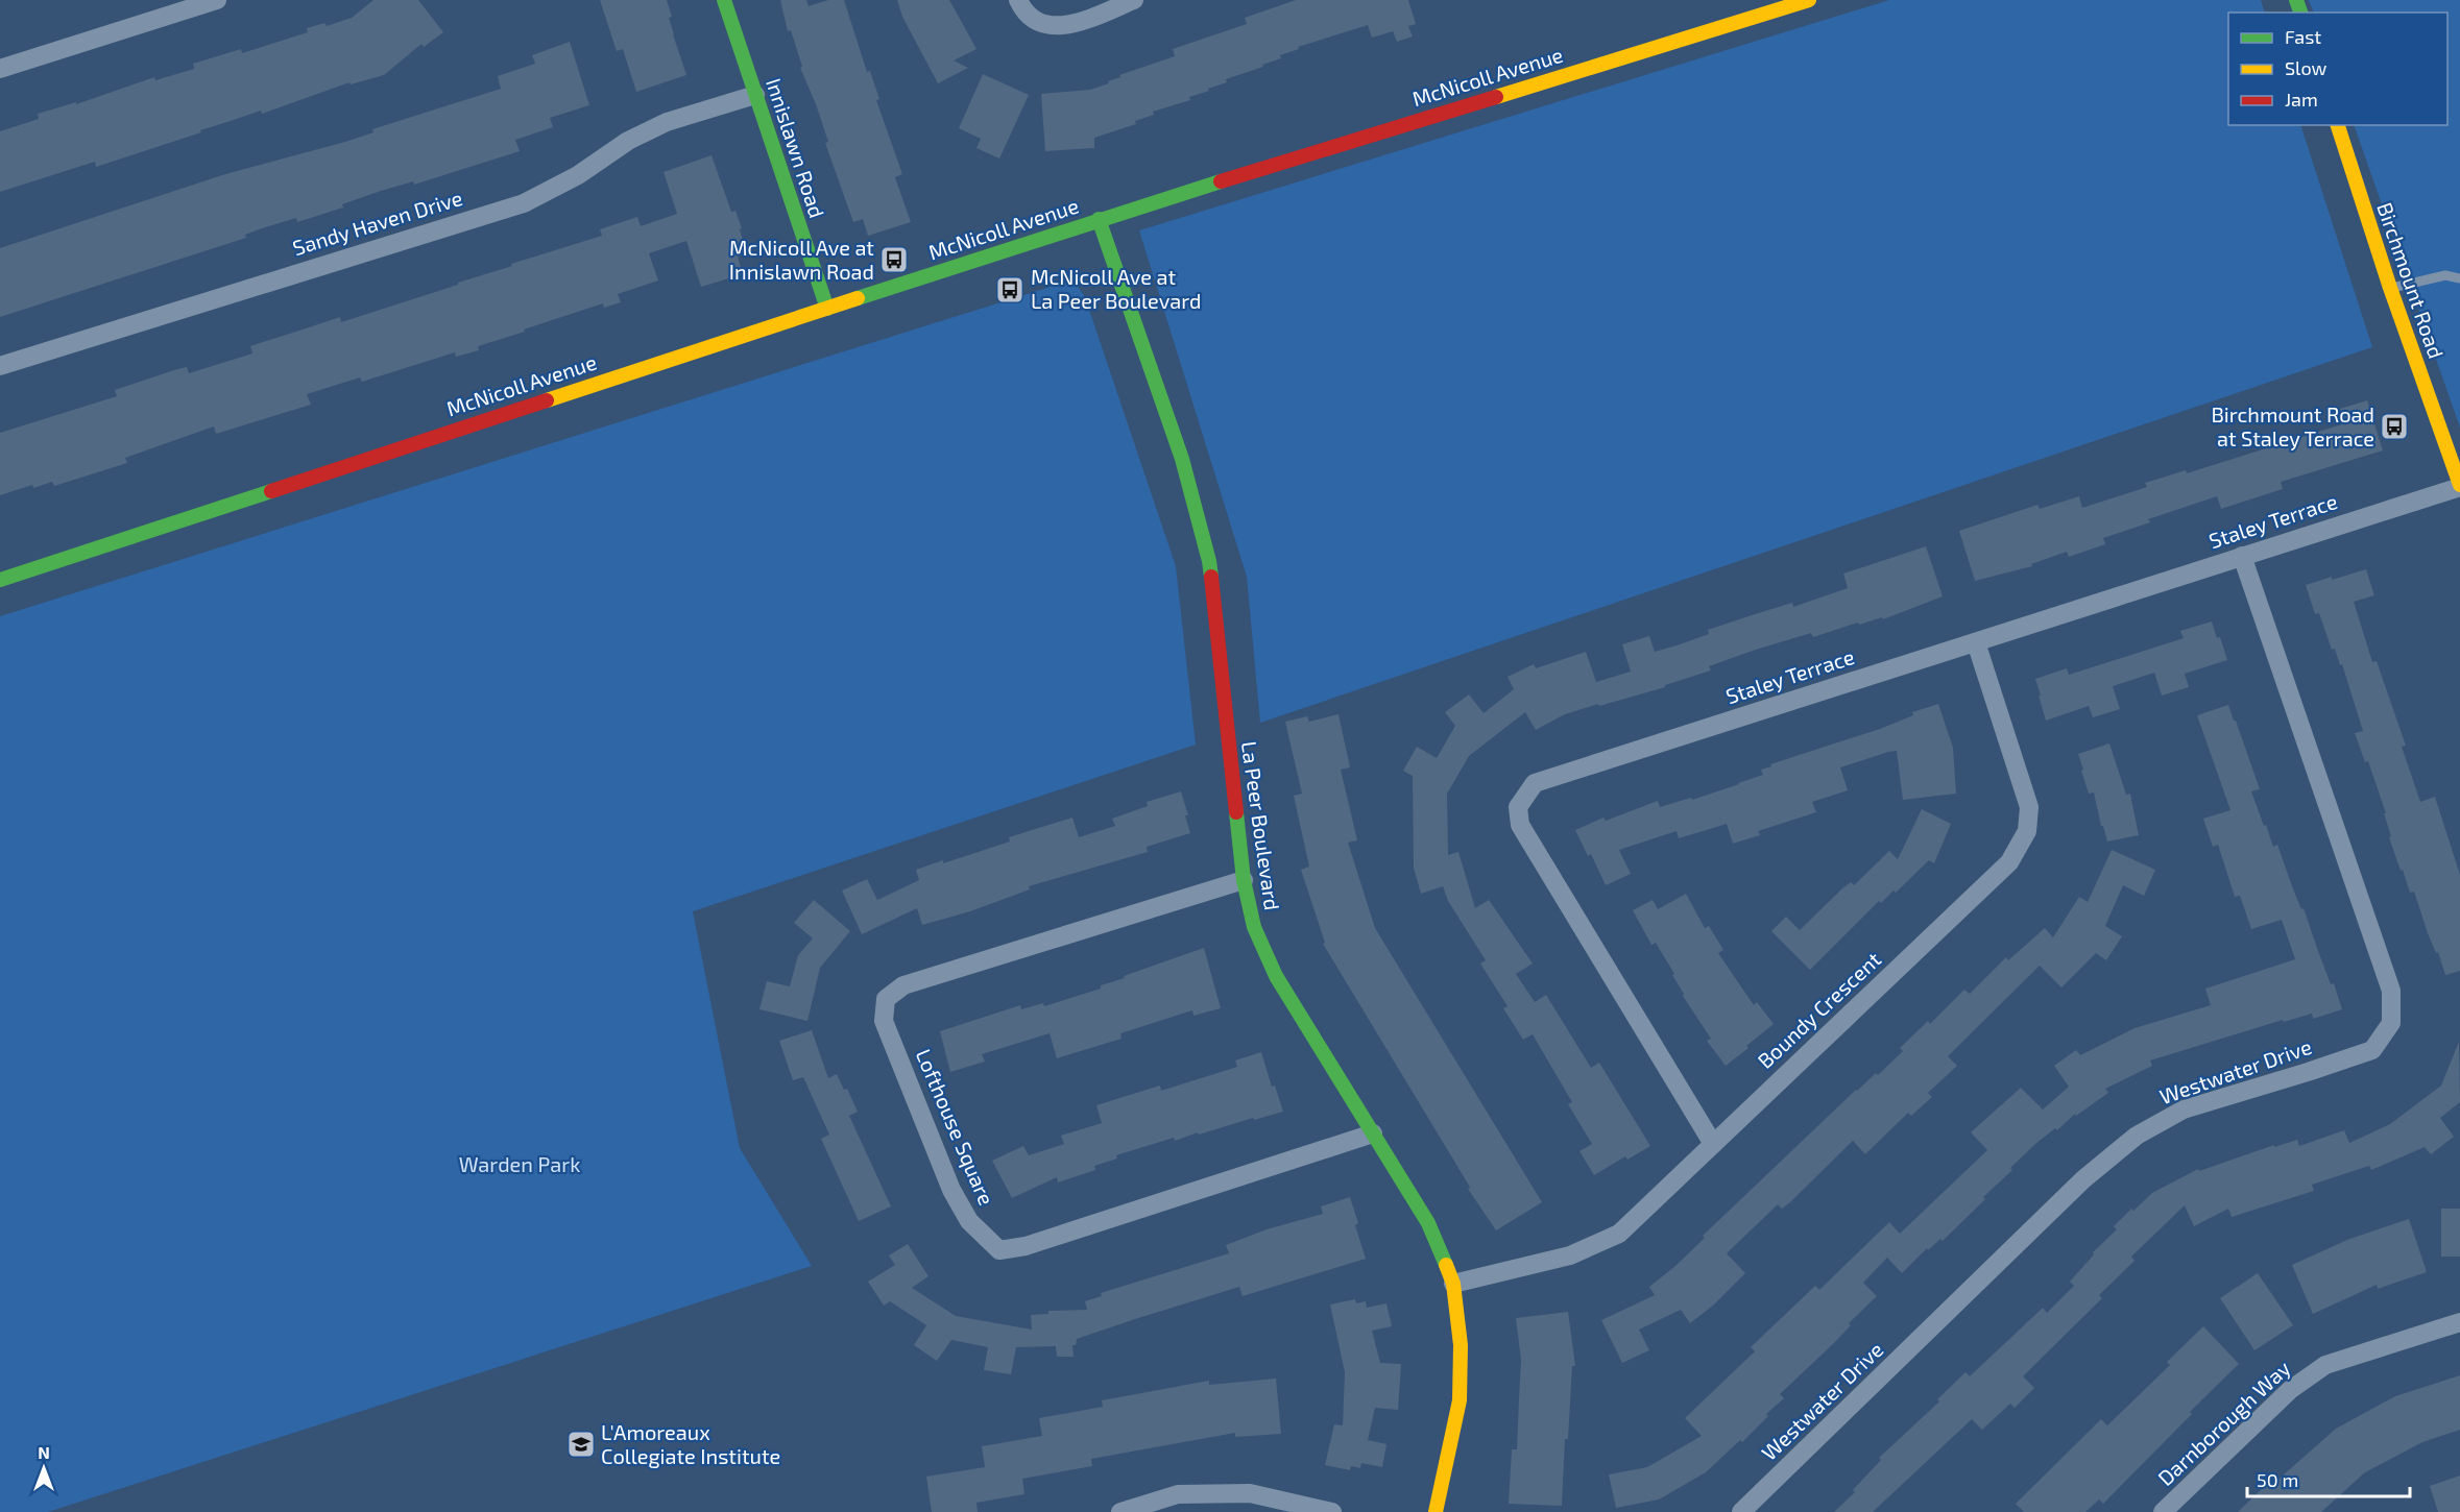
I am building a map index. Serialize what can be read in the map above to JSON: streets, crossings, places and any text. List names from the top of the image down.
{
  "streets": {
    "main road": [
      "McNicoll Avenue",
      "Innislawn Road",
      "Birchmount Road",
      "La Peer Boulevard"
    ],
    "street": [
      "Sandy Haven Drive",
      "Staley Terrace",
      "Boundy Crescent",
      "Westwater Drive",
      "Lofthouse Square",
      "Darnborough Way"
    ]
  },
  "crossings": [
    ["McNicoll Avenue", "Innislawn Road"],
    ["McNicoll Avenue", "La Peer Boulevard"],
    ["Innislawn Road", "Sandy Haven Drive"],
    ["Birchmount Road", "Staley Terrace"],
    ["Staley Terrace", "Boundy Crescent"],
    ["Staley Terrace", "Westwater Drive"],
    ["La Peer Boulevard", "Boundy Crescent"],
    ["La Peer Boulevard", "Lofthouse Square"]
  ],
  "parks": ["Warden Park"],
  "places": {
    "bus stop": ["McNicoll Ave at Innislawn Road", "McNicoll Ave at La Peer Boulevard", "Birchmount Road at Staley Terrace"],
    "school or university": ["L'Amoreaux Collegiate Institute"]
  },
  "legend": ["Fast", "Slow", "Jam"],
  "scale_bar": "50 m",
  "north": "top"
}
